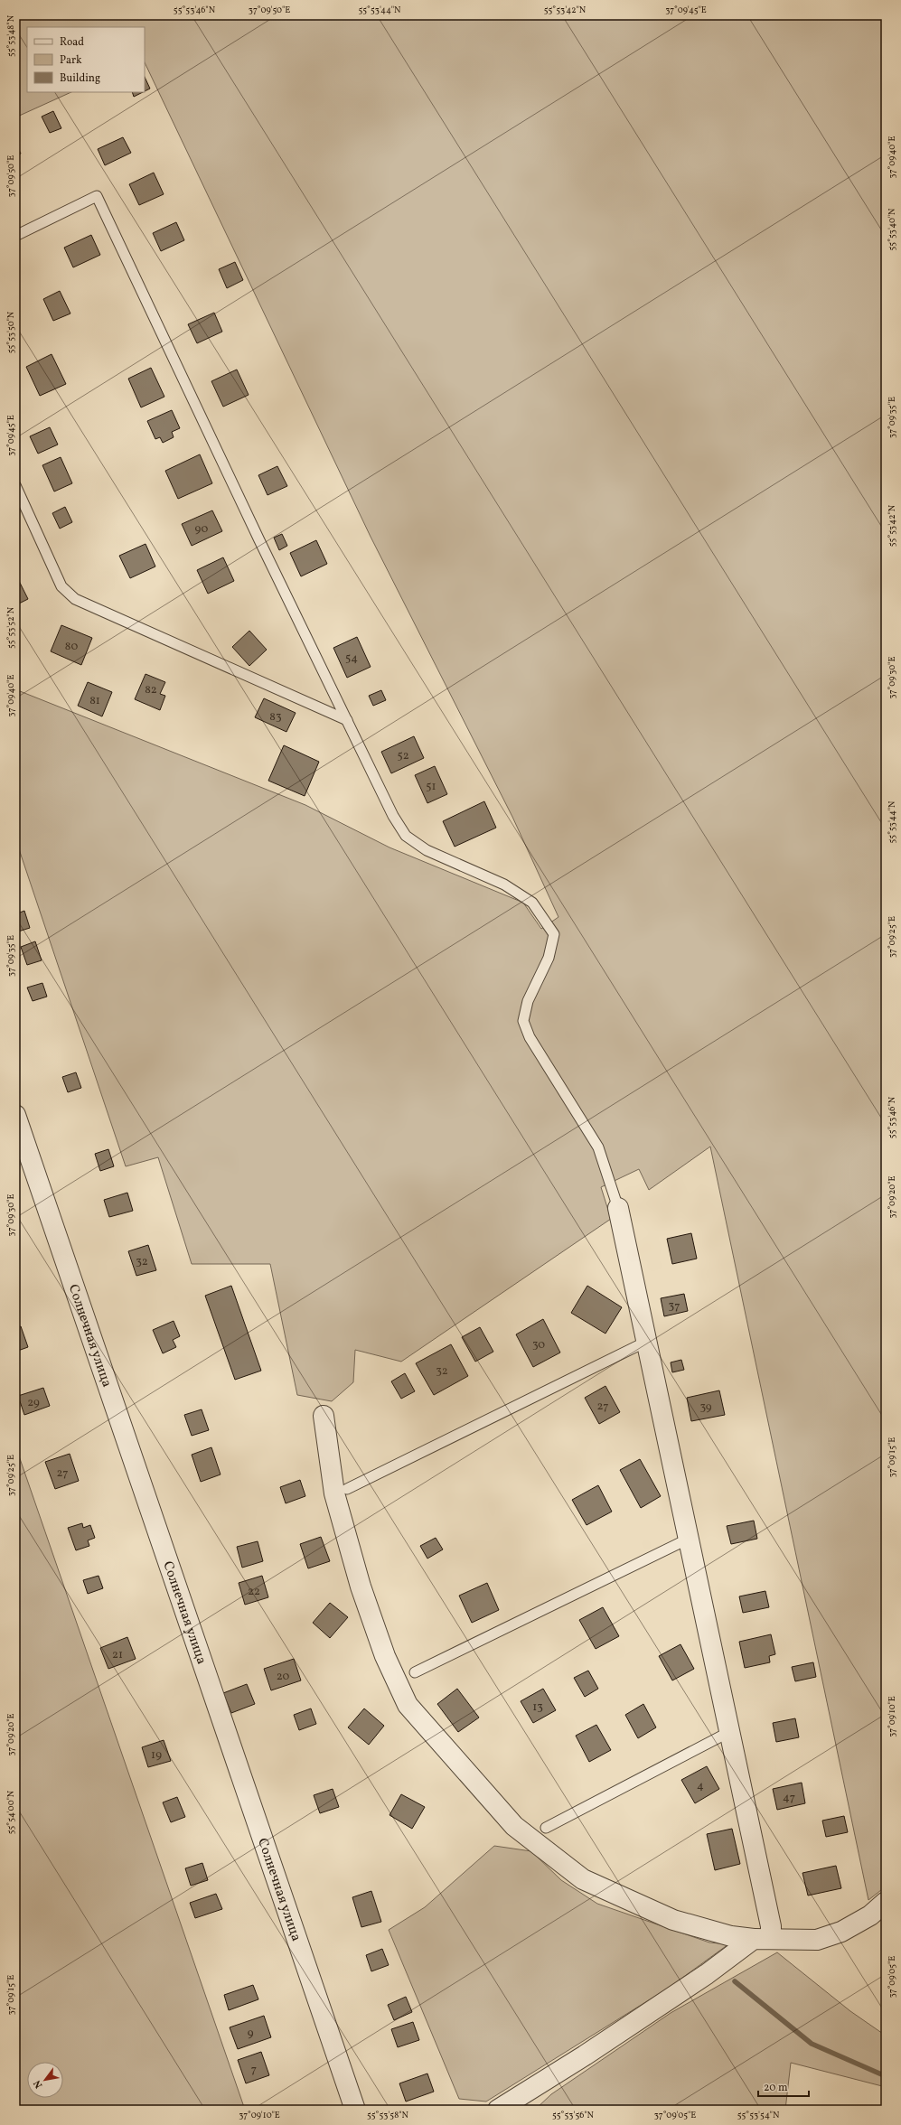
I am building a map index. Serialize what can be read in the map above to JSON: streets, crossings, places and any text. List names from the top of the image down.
{
  "streets": {
    "street": ["Солнечная улица"]
  },
  "house_numbers": [
    "90",
    "80",
    "54",
    "82",
    "81",
    "83",
    "52",
    "51",
    "32",
    "37",
    "30",
    "32",
    "29",
    "27",
    "39",
    "27",
    "22",
    "21",
    "20",
    "13",
    "19",
    "4",
    "47",
    "9",
    "7"
  ],
  "legend": ["Road", "Park", "Building"],
  "scale_bar": "20 m",
  "north": "bottom left",
  "coordinates": [
    "55°53'46\"N",
    "37°09'50\"E",
    "55°53'44\"N",
    "55°53'42\"N",
    "37°09'45\"E",
    "55°53'48\"N",
    "37°09'40\"E",
    "55°53'40\"N",
    "55°53'50\"N",
    "37°09'35\"E",
    "55°53'52\"N",
    "37°09'30\"E",
    "37°09'25\"E",
    "37°09'20\"E",
    "37°09'15\"E",
    "37°09'10\"E",
    "55°54'00\"N",
    "37°09'05\"E",
    "55°53'58\"N",
    "55°53'56\"N",
    "55°53'54\"N"
  ]
}
